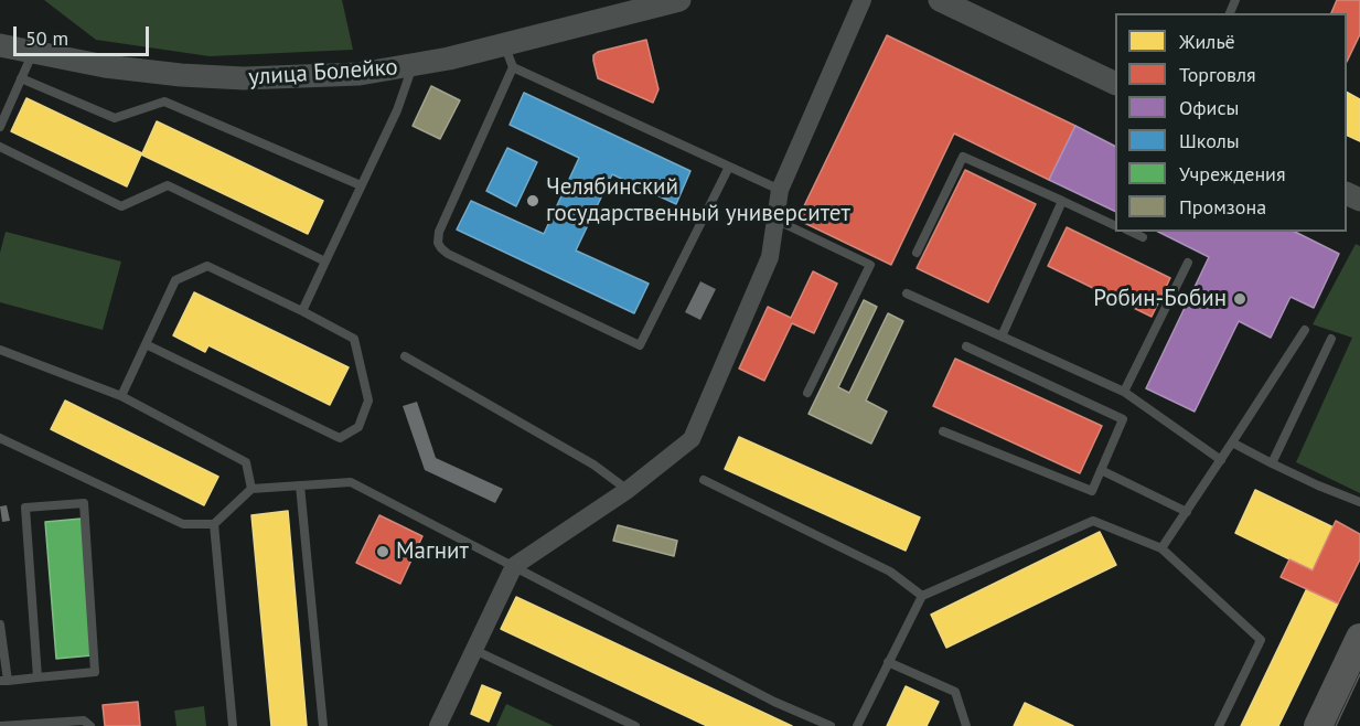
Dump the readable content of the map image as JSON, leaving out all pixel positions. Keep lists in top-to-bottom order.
{
  "streets": {
    "street": ["улица Болейко"]
  },
  "places": ["Челябинский государственный университет", "Робин-Бобин", "Магнит"],
  "legend": [
    "Жильё",
    "Торговля",
    "Офисы",
    "Школы",
    "Учреждения",
    "Промзона"
  ],
  "scale_bar": "50 m"
}
